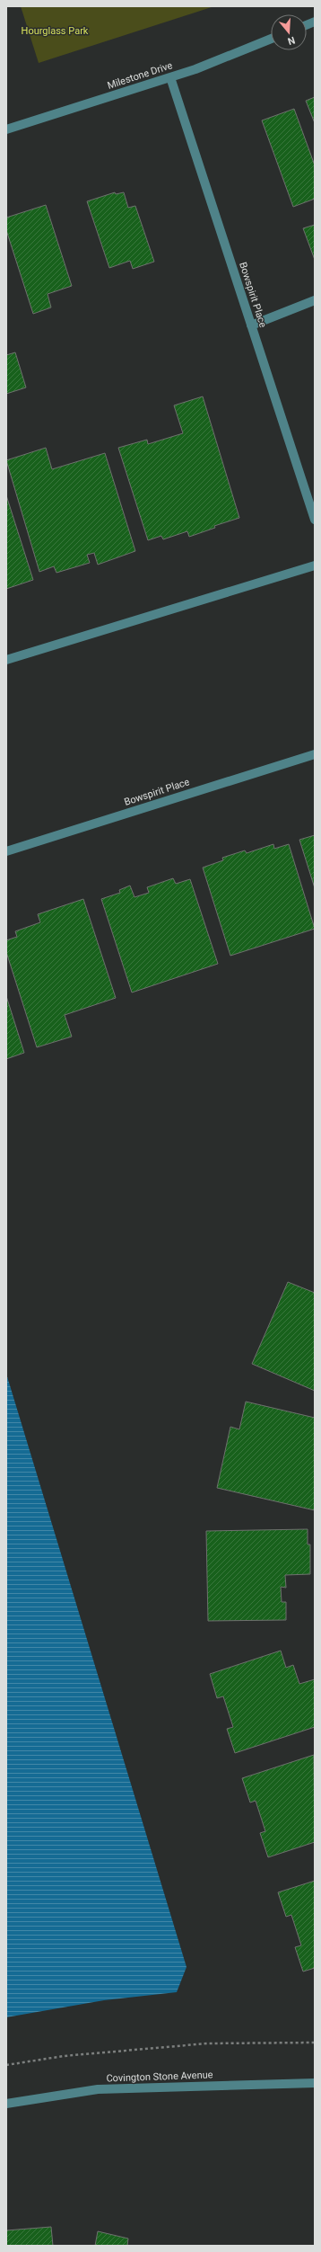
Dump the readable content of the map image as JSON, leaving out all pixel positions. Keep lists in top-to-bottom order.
{
  "streets": {
    "street": ["Milestone Drive", "Bowspirit Place", "Covington Stone Avenue"]
  },
  "crossings": [
    ["Milestone Drive", "Bowspirit Place"]
  ],
  "parks": ["Hourglass Park"],
  "north": "bottom"
}
